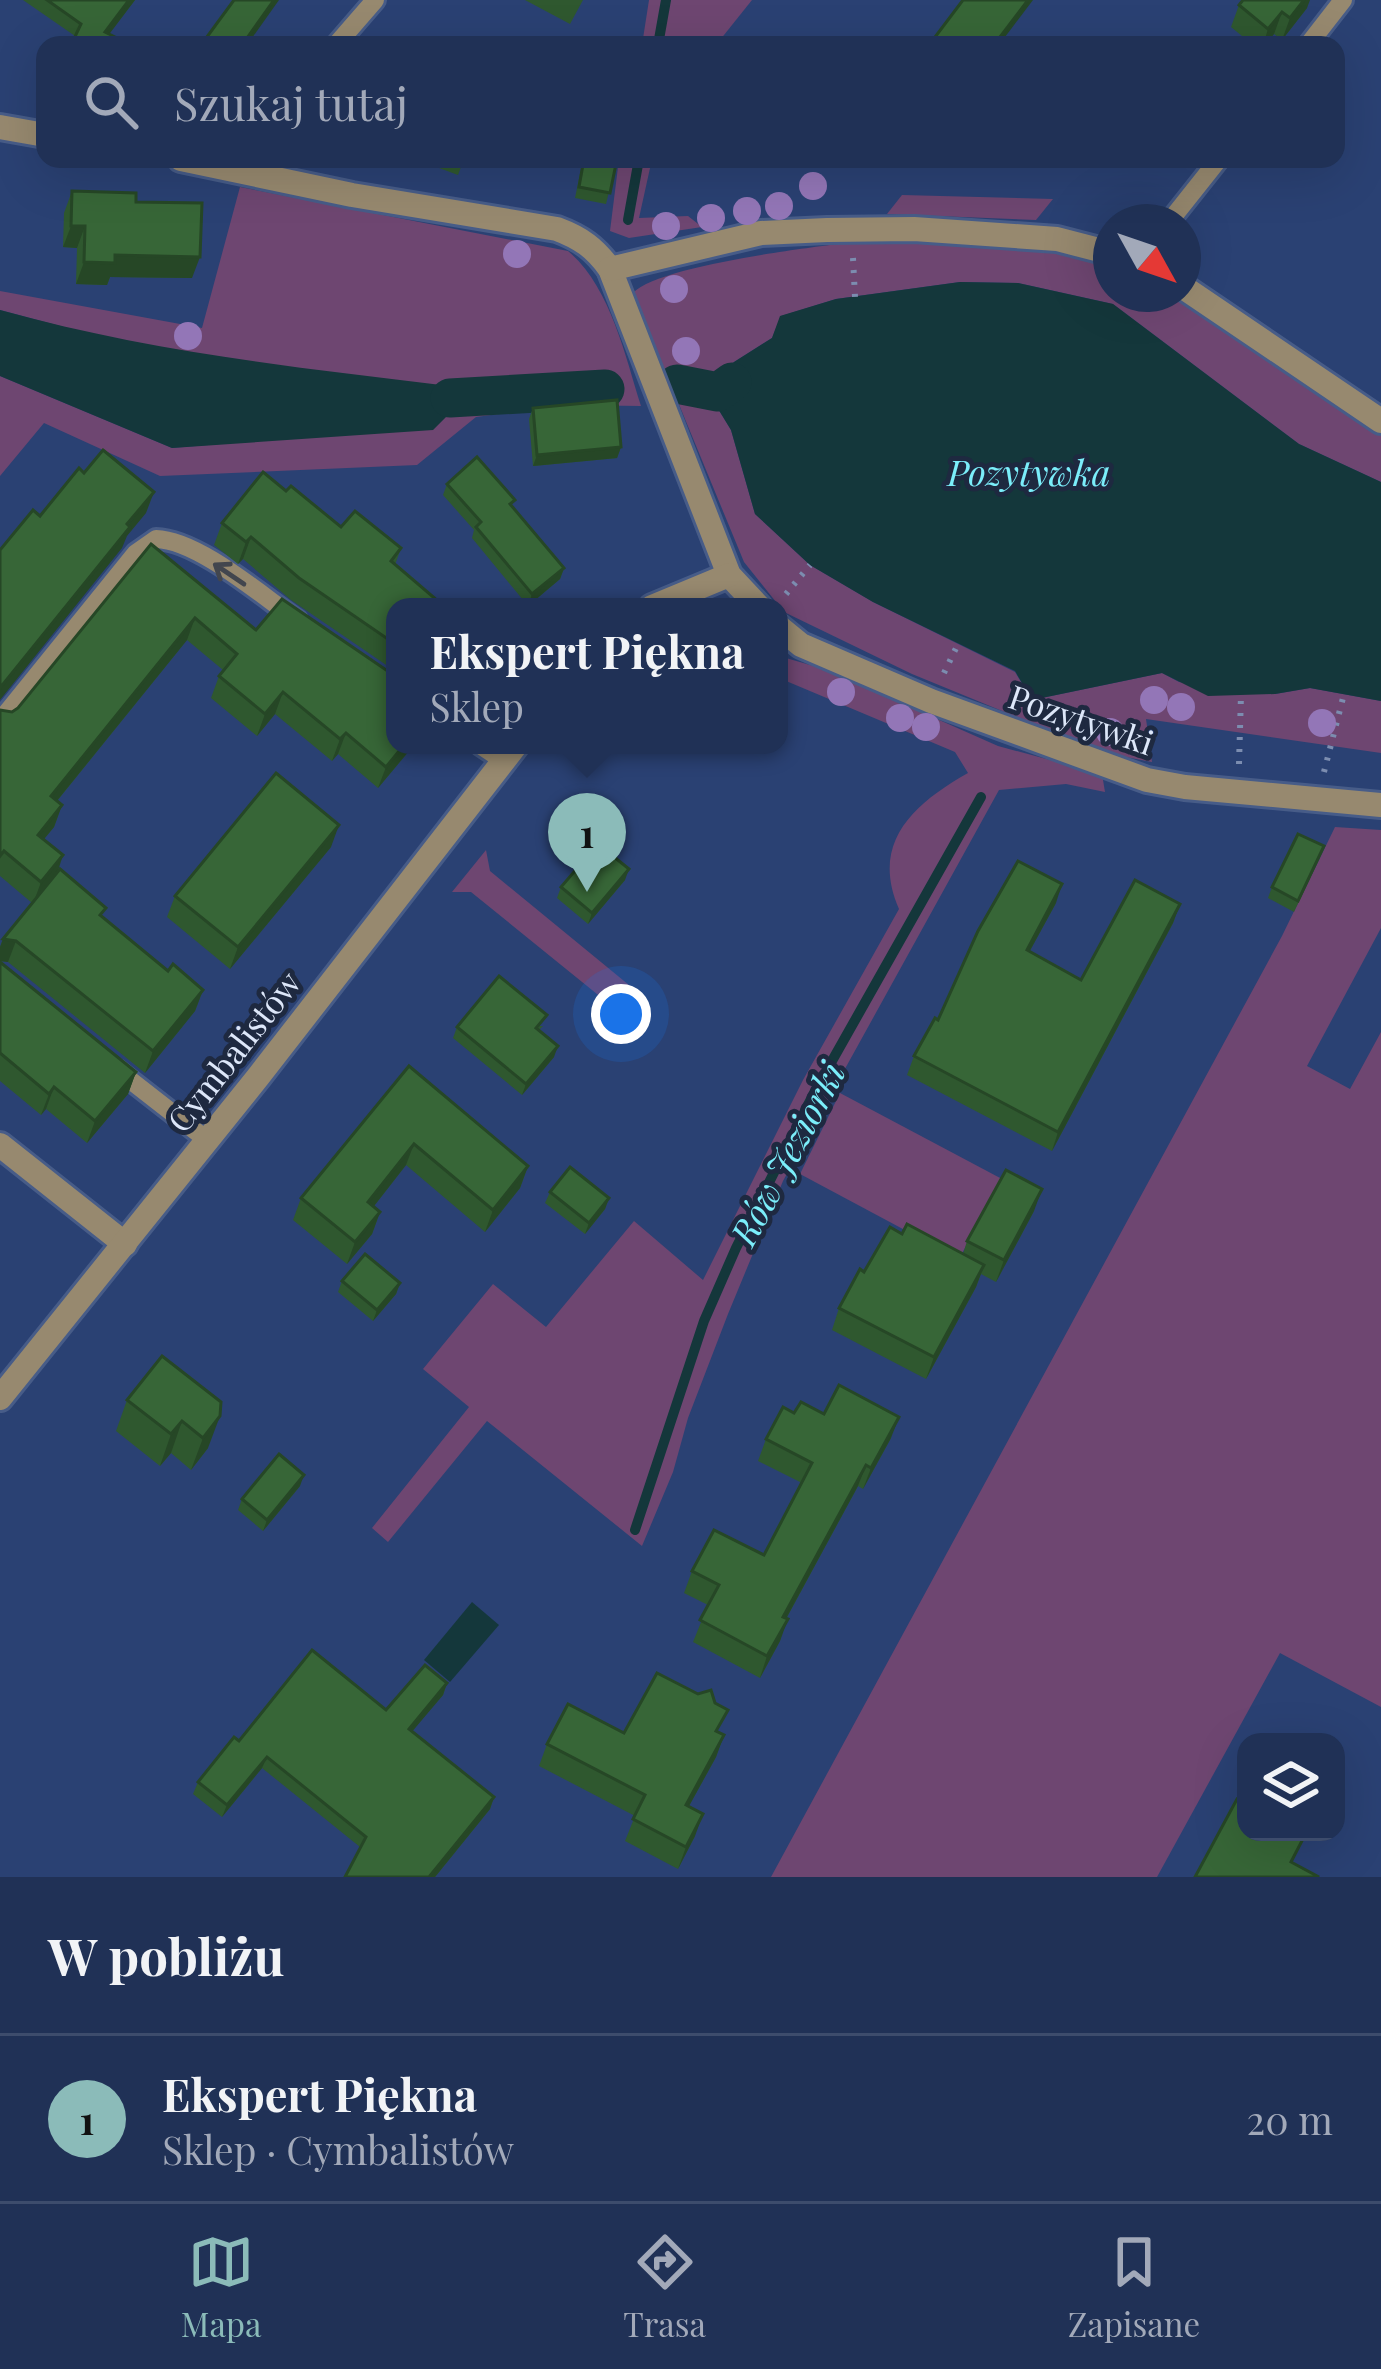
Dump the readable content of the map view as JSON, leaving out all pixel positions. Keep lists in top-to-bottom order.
{
  "streets": {
    "street": ["Pozytywki", "Cymbalistów"]
  },
  "water": ["Pozytywka", "Rów Jeziorki"],
  "north": "bottom right",
  "page": {
    "search": "Szukaj tutaj",
    "popup": ["Ekspert Piękna", "Sklep"],
    "pins": "1",
    "heading": "W pobliżu",
    "list": [
      {
        "mark": "1",
        "name": "Ekspert Piękna",
        "note": "Sklep · Cymbalistów",
        "value": "20 m"
      }
    ],
    "nav": ["Mapa", "Trasa", "Zapisane"]
  }
}
